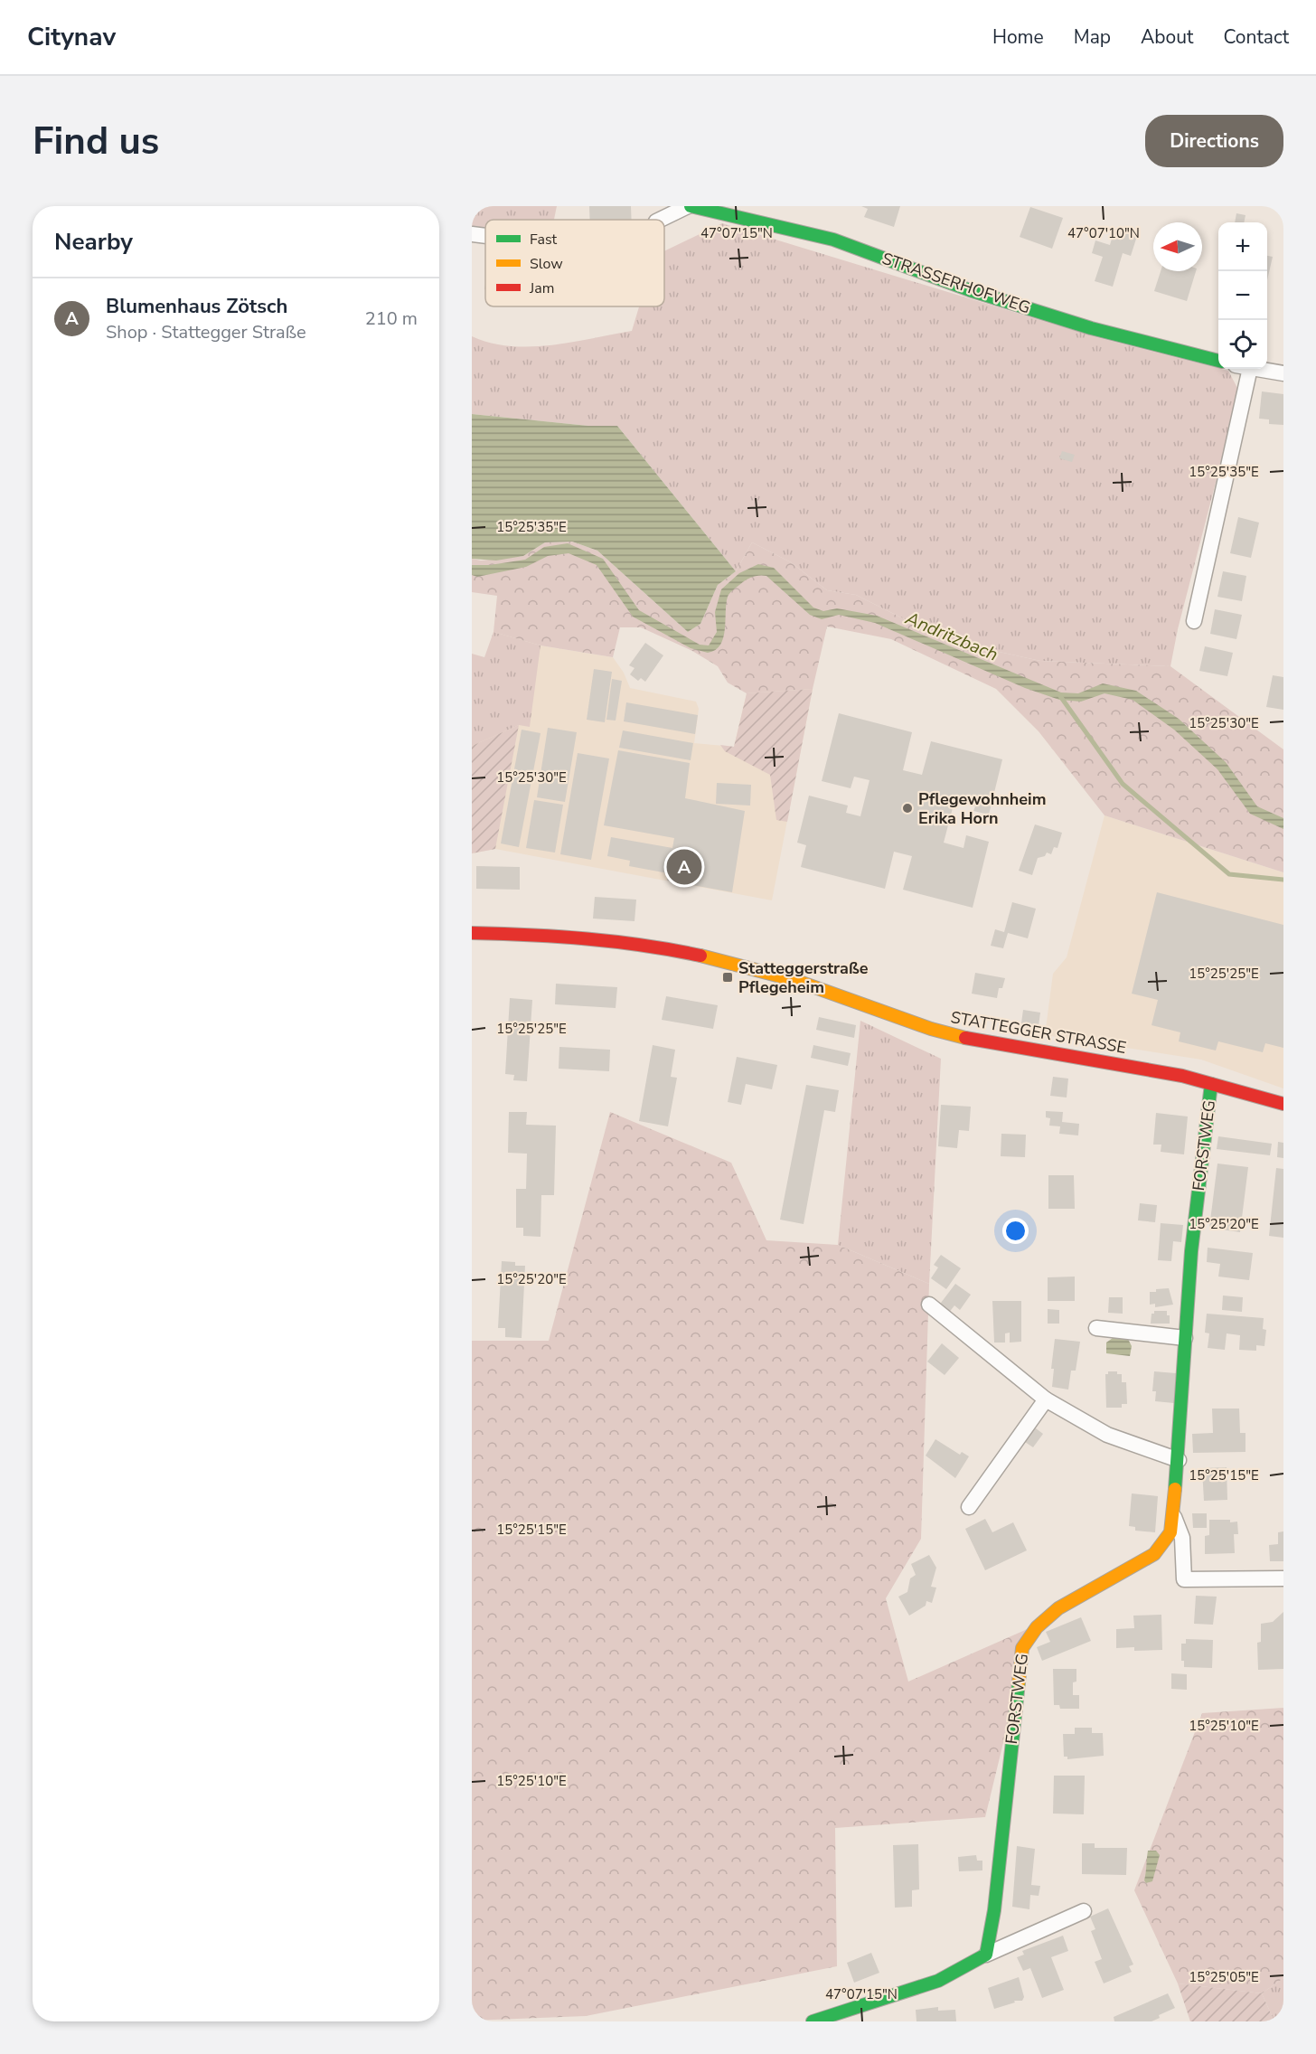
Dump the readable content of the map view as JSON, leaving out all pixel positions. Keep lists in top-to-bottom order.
{
  "streets": {
    "street": ["STRASSERHOFWEG", "STATTEGGER STRASSE", "FORSTWEG"]
  },
  "crossings": [
    ["STATTEGGER STRASSE", "FORSTWEG"]
  ],
  "water": ["Andritzbach"],
  "places": {
    "other": ["Pflegewohnheim Erika Horn"],
    "transit": ["Statteggerstraße Pflegeheim"]
  },
  "legend": ["Fast", "Slow", "Jam"],
  "north": "left",
  "page": {
    "header": "Citynav",
    "nav": [
      "Home",
      "Map",
      "About",
      "Contact"
    ],
    "buttons": "Directions",
    "title": "Find us",
    "heading": "Nearby",
    "map_buttons": ["+", "−"],
    "list": [
      {
        "mark": "A",
        "name": "Blumenhaus Zötsch",
        "note": "Shop · Stattegger Straße",
        "value": "210 m"
      }
    ],
    "pins": "A"
  },
  "coordinates": [
    "47°07'15\"N",
    "47°07'10\"N",
    "15°25'35\"E",
    "15°25'30\"E",
    "15°25'25\"E",
    "15°25'20\"E",
    "15°25'15\"E",
    "15°25'10\"E",
    "15°25'05\"E"
  ]
}
